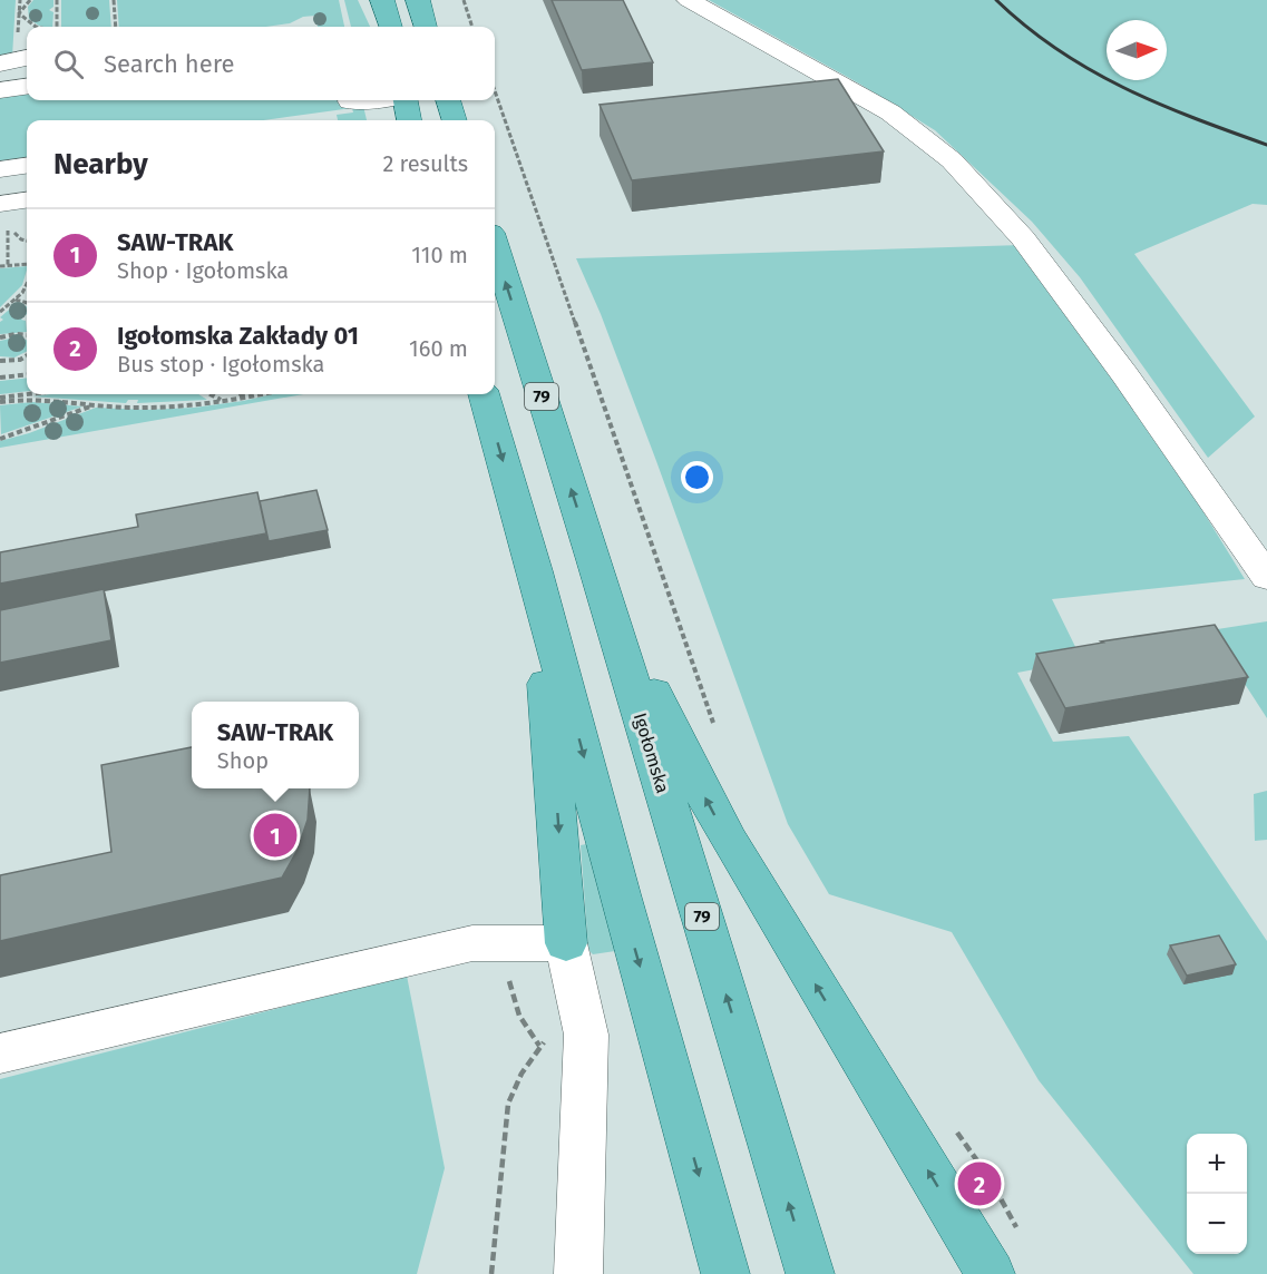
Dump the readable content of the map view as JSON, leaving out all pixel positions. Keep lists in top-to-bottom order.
{
  "streets": {
    "main road": ["79", "Igołomska"]
  },
  "north": "right",
  "page": {
    "search": "Search here",
    "heading": ["Nearby", "2 results"],
    "list": [
      {
        "mark": "1",
        "name": "SAW-TRAK",
        "note": "Shop · Igołomska",
        "value": "110 m"
      },
      {
        "mark": "2",
        "name": "Igołomska Zakłady 01",
        "note": "Bus stop · Igołomska",
        "value": "160 m"
      }
    ],
    "popup": ["SAW-TRAK", "Shop"],
    "pins": ["1", "2"],
    "map_buttons": ["+", "−"]
  }
}
